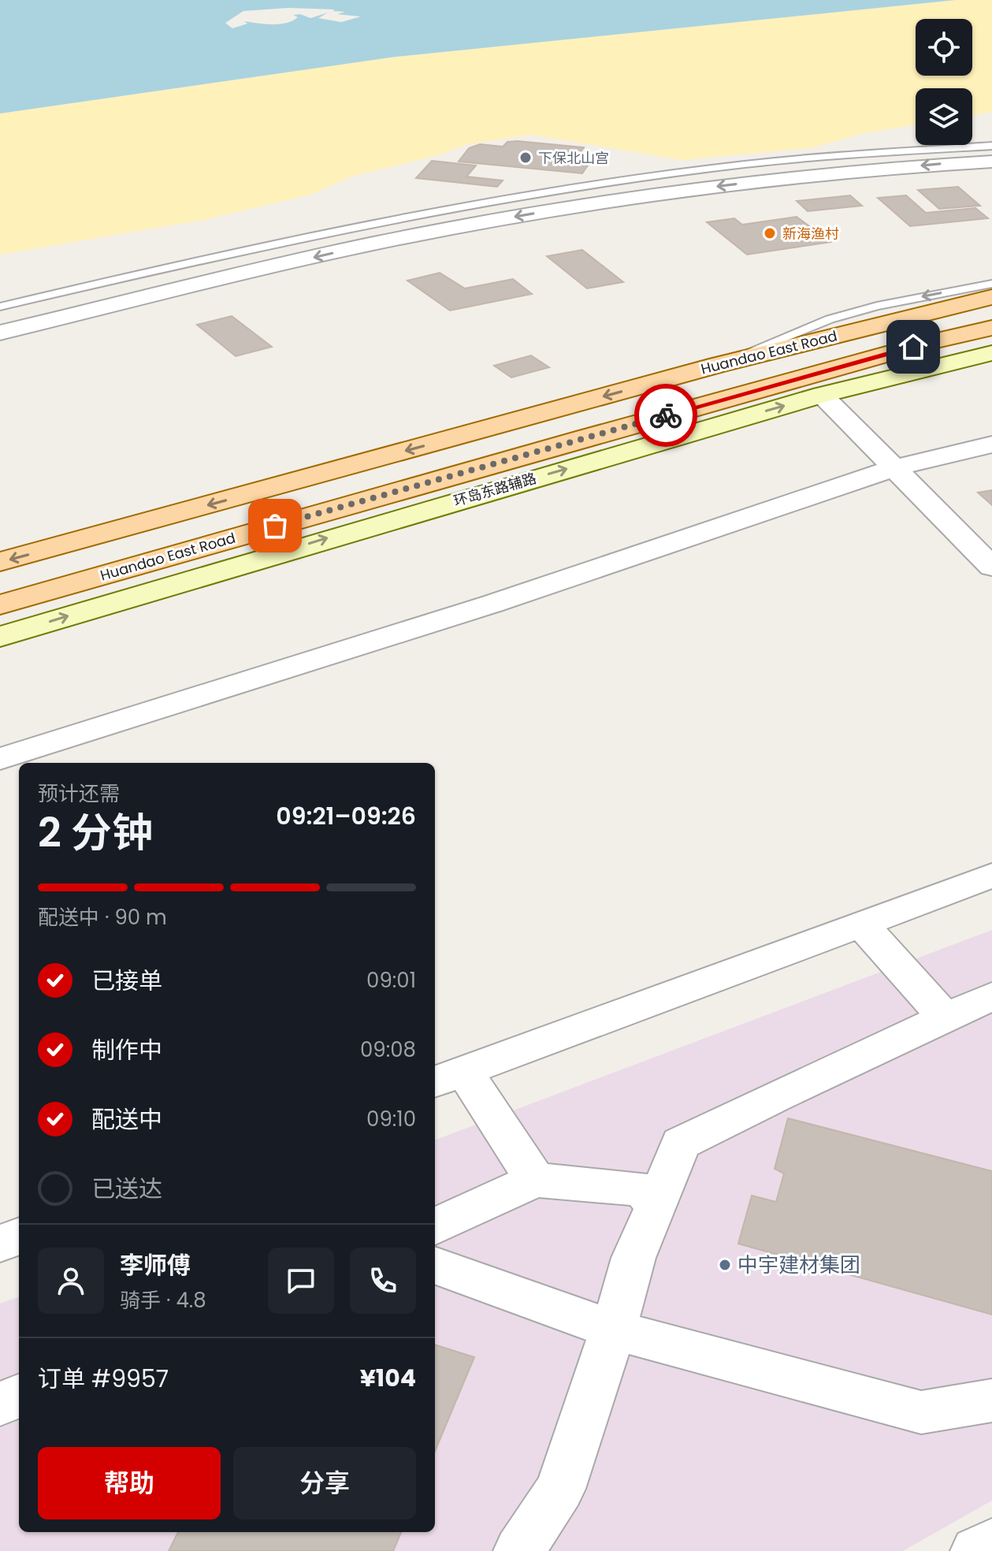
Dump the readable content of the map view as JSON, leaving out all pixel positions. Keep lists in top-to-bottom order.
{
  "streets": {
    "main road": ["Huandao East Road"],
    "street": ["环岛东路辅路"]
  },
  "places": ["下保北山宫", "新海渔村", "中宇建材集团"],
  "page": {
    "heading": ["2 分钟", "预计还需", "09:21–09:26"],
    "panel": [
      "李师傅",
      "骑手 · 4.8",
      "订单 #9957",
      "¥104"
    ],
    "bar": "配送中 · 90 m",
    "list": [
      ["已接单", "09:01"],
      ["制作中", "09:08"],
      ["配送中", "09:10"],
      "已送达"
    ],
    "buttons": ["帮助", "分享"]
  }
}
